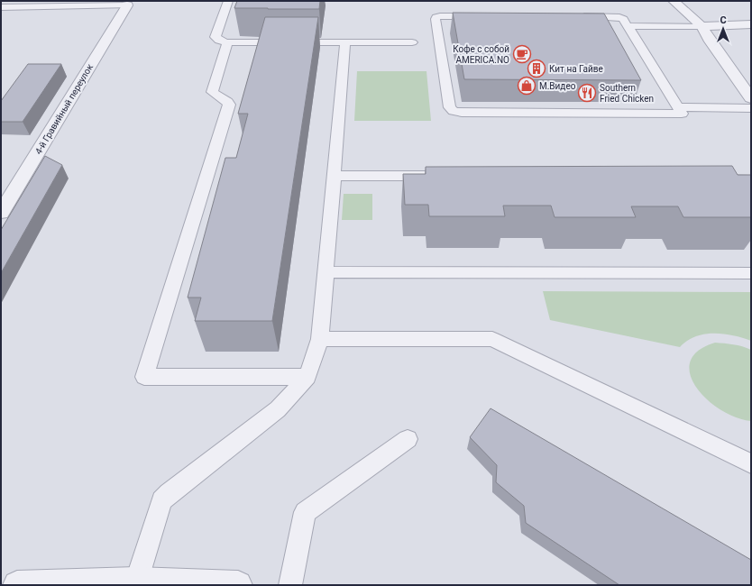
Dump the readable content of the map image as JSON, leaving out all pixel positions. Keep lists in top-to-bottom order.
{
  "streets": {
    "street": ["4-й Гравийный переулок"]
  },
  "places": {
    "cafe": ["Кофе с собой AMERICA.NO"],
    "building": ["Кит на Гайве"],
    "shop": ["М.Видео"],
    "restaurant": ["Southern Fried Chicken"]
  },
  "north": "top"
}
